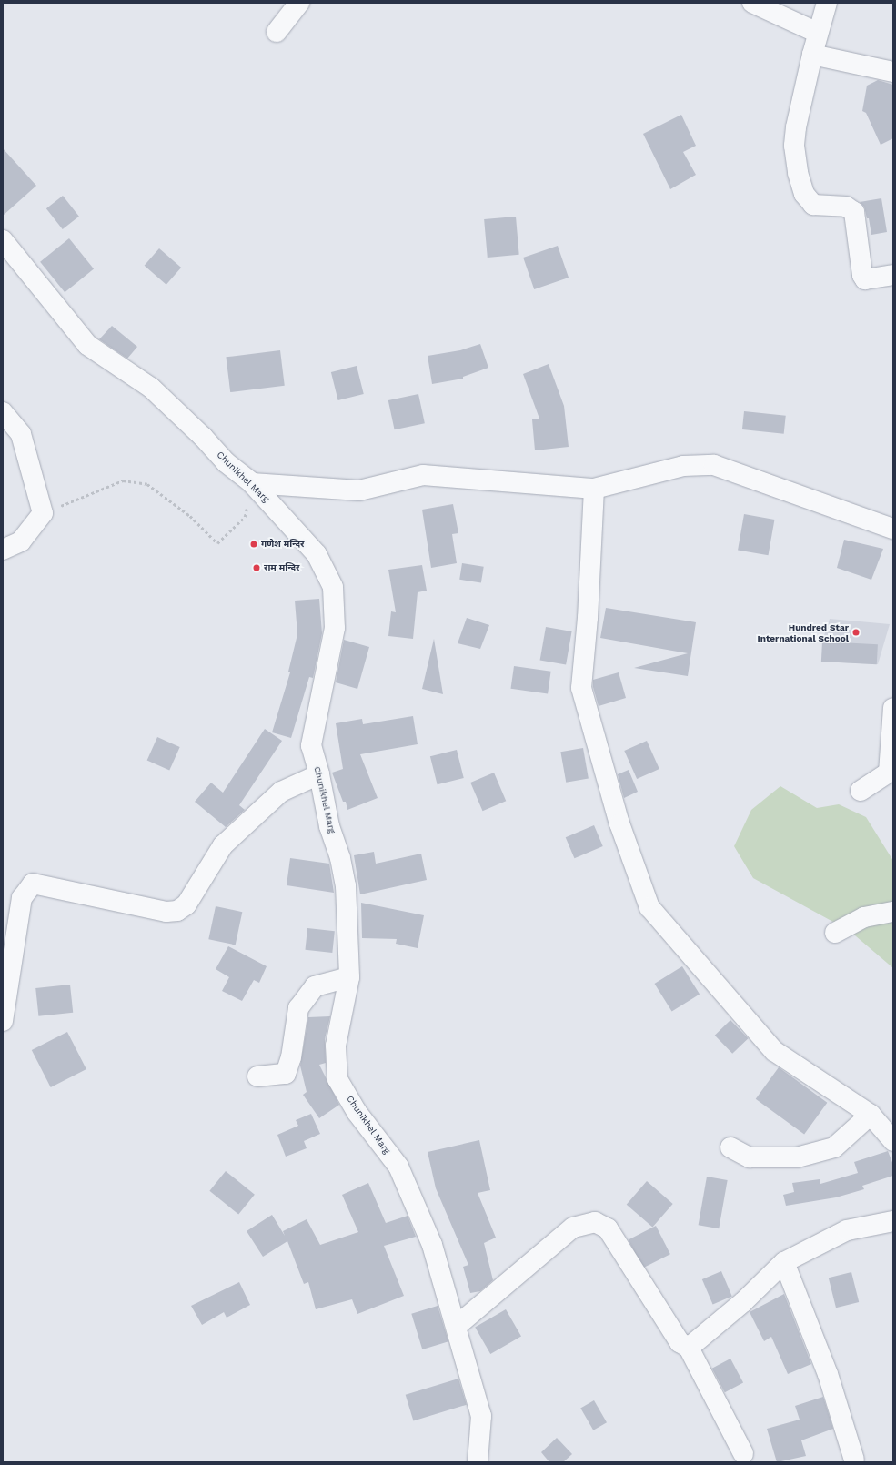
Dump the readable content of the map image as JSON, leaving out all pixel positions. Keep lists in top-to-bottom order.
{
  "streets": {
    "street": ["Chunikhel Marg"]
  },
  "places": ["गणेश मन्दिर", "राम मन्दिर", "Hundred Star International School"]
}
